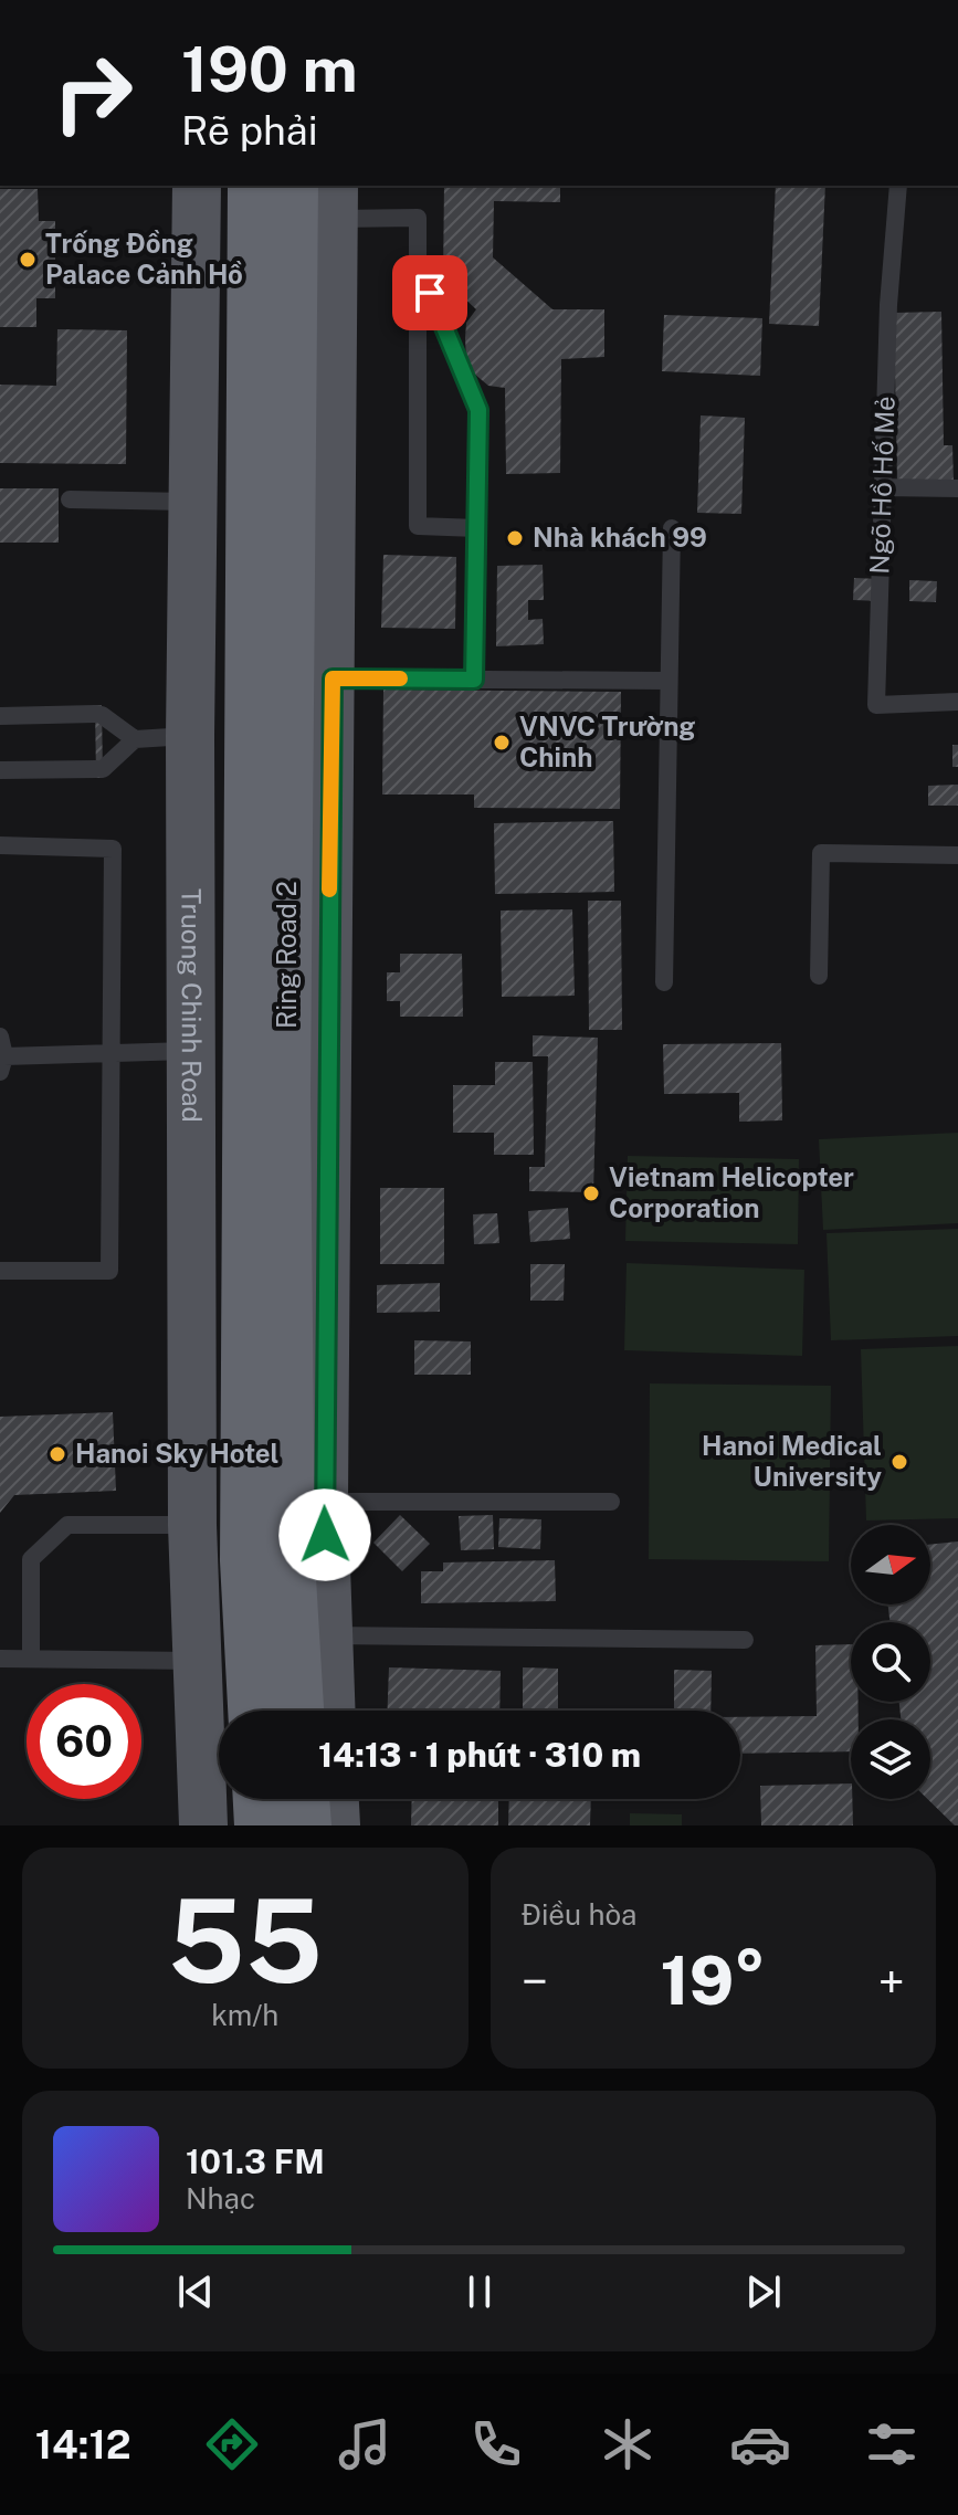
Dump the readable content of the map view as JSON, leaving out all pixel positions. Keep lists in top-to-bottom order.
{
  "streets": {
    "highway": ["Ring Road 2"],
    "main road": ["Truong Chinh Road"],
    "lane": ["Ngõ Hồ Hố Mẻ"]
  },
  "places": [
    "Trống Đồng Palace Cảnh Hồ",
    "Nhà khách 99",
    "VNVC Trường Chinh",
    "Vietnam Helicopter Corporation",
    "Hanoi Sky Hotel",
    "Hanoi Medical University"
  ],
  "north": "right",
  "page": {
    "turn": ["190 m", "Rẽ phải"],
    "limit": "60",
    "trip": "14:13 · 1 phút · 310 m",
    "tile": [
      ["55", "km/h"],
      "Điều hòa"
    ],
    "heat": ["−", "19°", "+"],
    "song": ["101.3 FM", "Nhạc"],
    "tabs": "14:12"
  }
}
